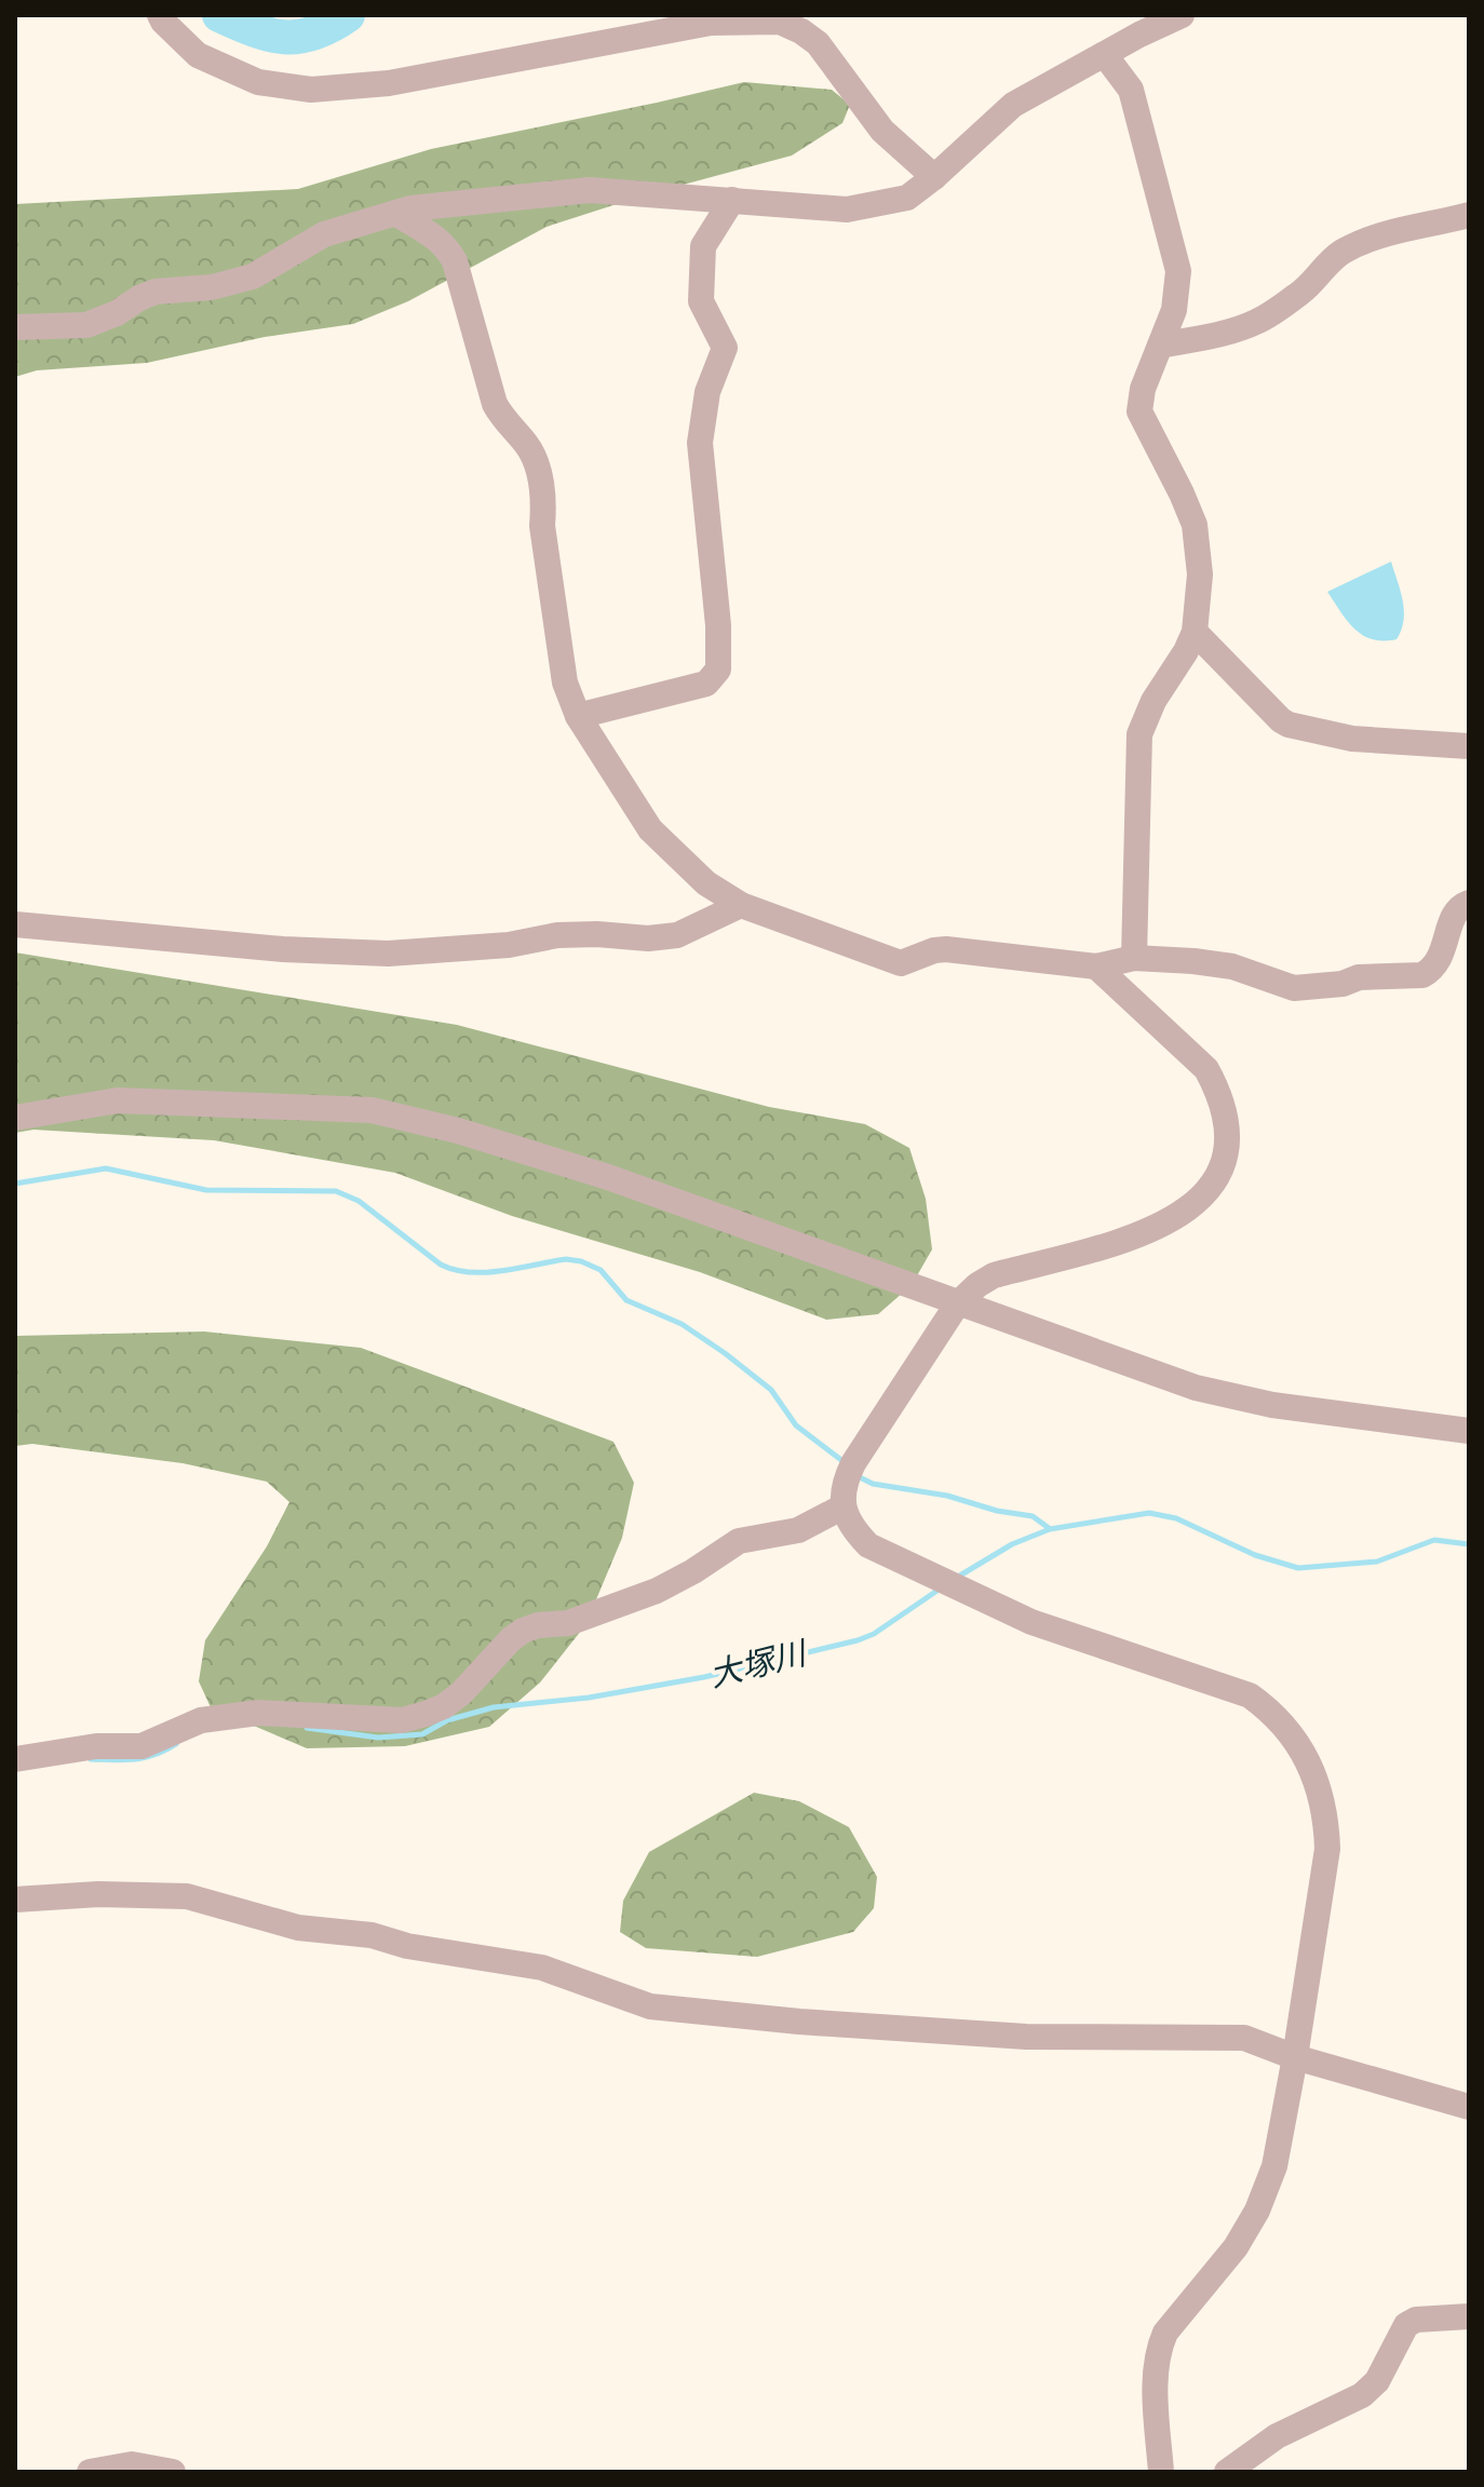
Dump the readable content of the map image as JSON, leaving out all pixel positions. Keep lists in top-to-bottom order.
{
  "water": ["大塚川"]
}
